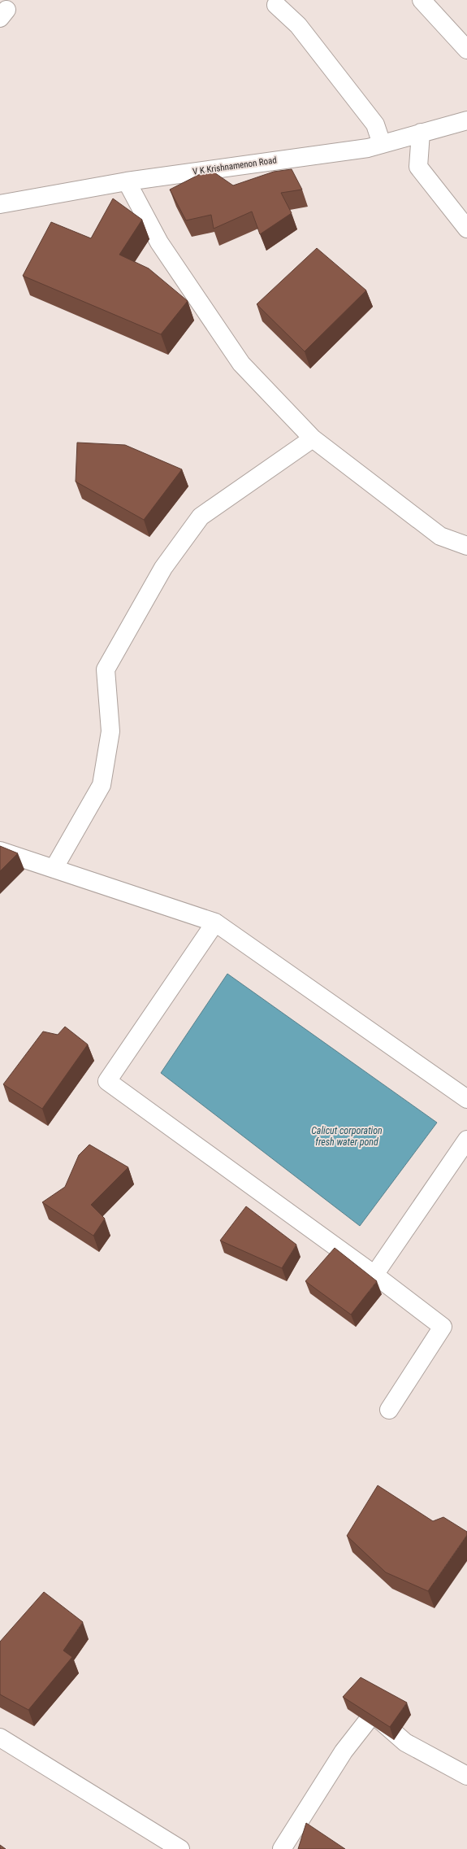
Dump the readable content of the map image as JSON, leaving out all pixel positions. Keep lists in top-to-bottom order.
{
  "streets": {
    "street": ["V K Krishnamenon Road"]
  },
  "water": ["Calicut corporation fresh water pond"]
}
